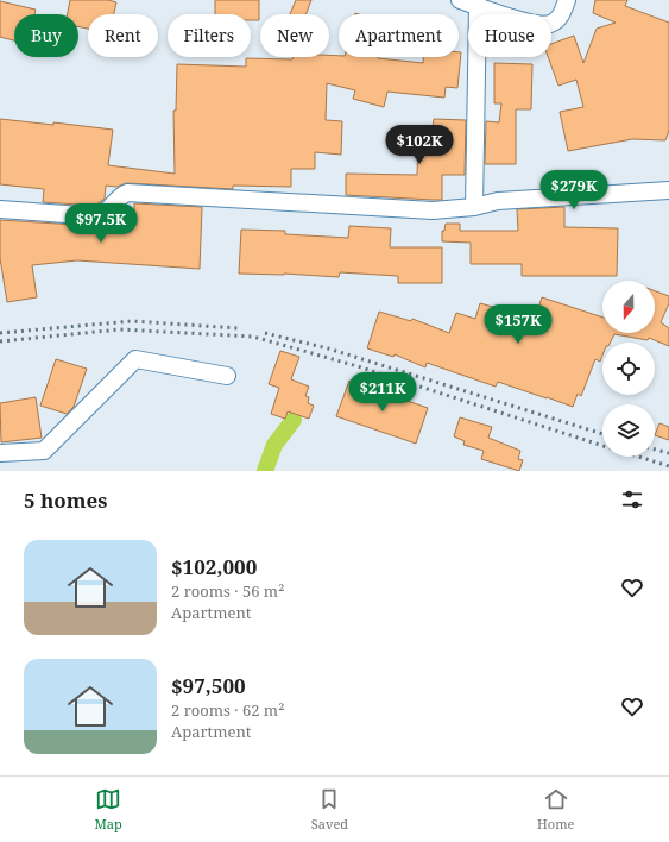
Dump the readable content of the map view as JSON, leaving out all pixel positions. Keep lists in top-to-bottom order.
{
  "north": "bottom",
  "page": {
    "chip": [
      "Buy",
      "Rent",
      "Filters",
      "New",
      "Apartment",
      "House"
    ],
    "price": [
      "$102K",
      "$279K",
      "$97.5K",
      "$157K",
      "$211K"
    ],
    "heading": "5 homes",
    "list": [
      {
        "name": "$102,000",
        "note": "2 rooms · 56 m² · Apartment"
      },
      {
        "name": "$97,500",
        "note": "2 rooms · 62 m² · Apartment"
      }
    ],
    "tabs": ["Map", "Saved", "Home"]
  }
}
